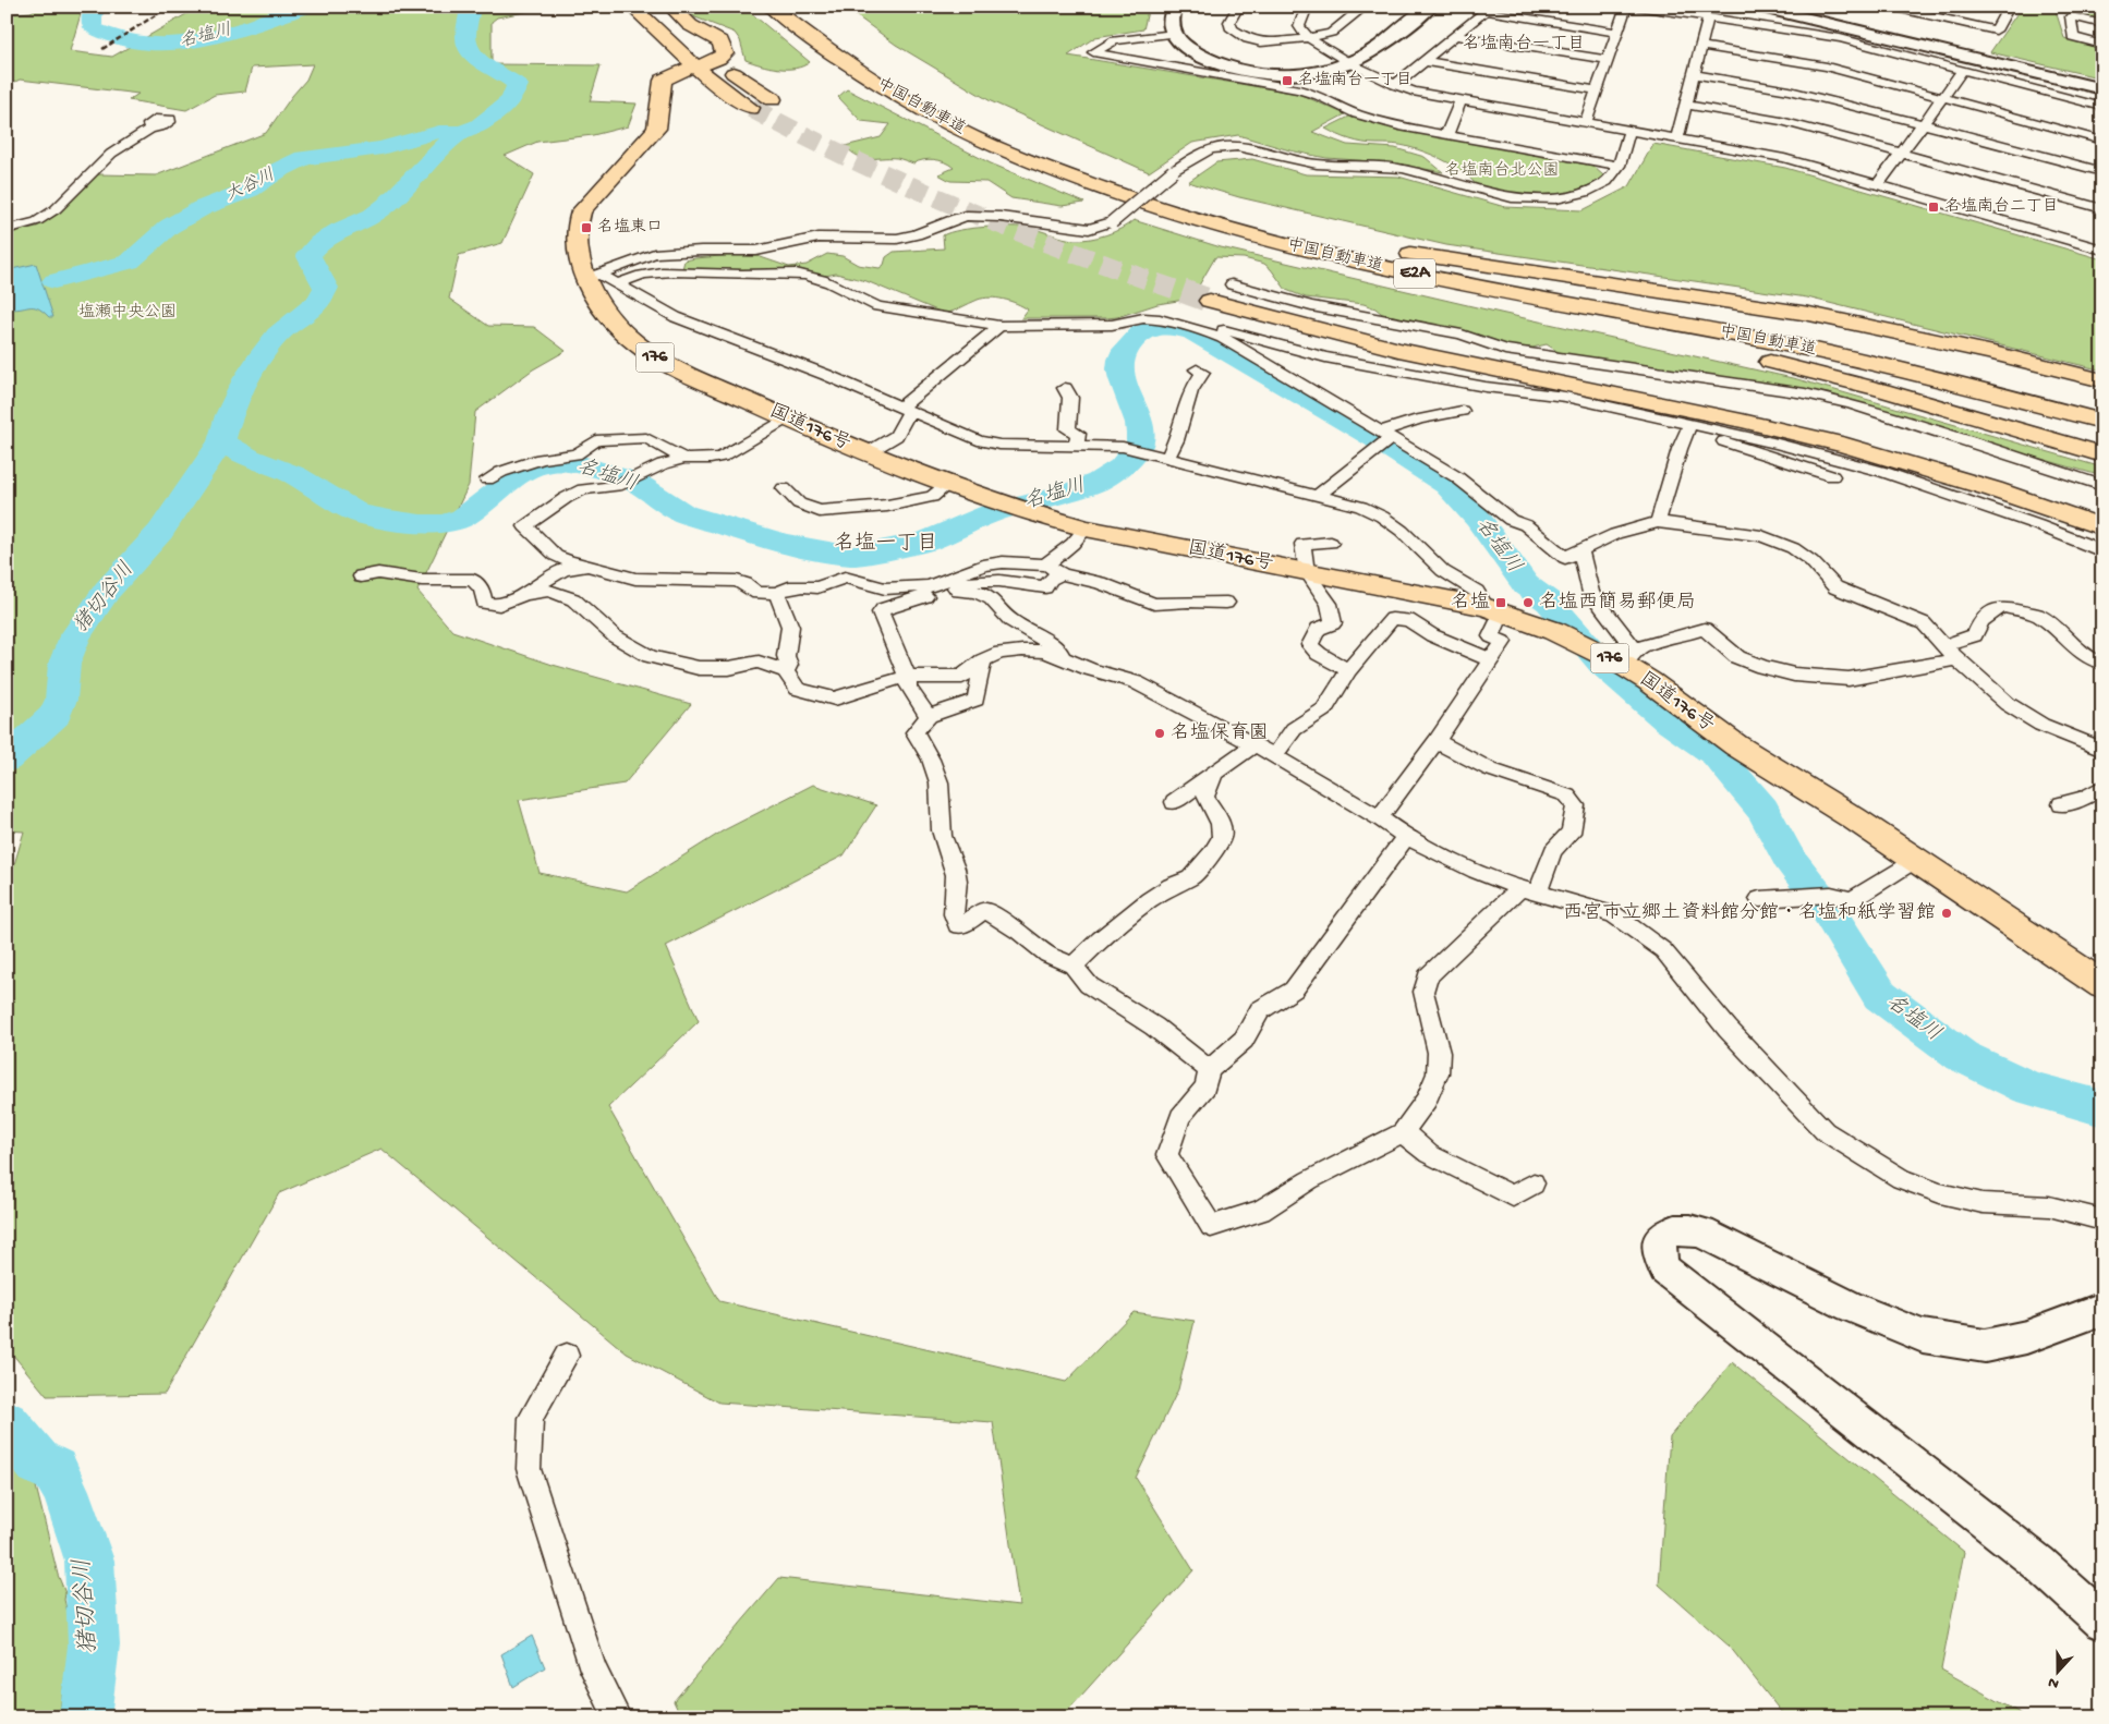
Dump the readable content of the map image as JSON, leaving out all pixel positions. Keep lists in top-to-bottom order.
{
  "streets": {
    "highway": [
      "中国自動車道",
      "E2A",
      "176",
      "国道176号"
    ]
  },
  "districts": ["名塩南台一丁目", "名塩一丁目"],
  "water": ["名塩川", "大谷川", "猪切谷川"],
  "parks": ["名塩南台北公園", "塩瀬中央公園"],
  "places": {
    "transit": [
      "名塩南台一丁目",
      "名塩南台二丁目",
      "名塩東口",
      "名塩"
    ],
    "other": ["名塩西簡易郵便局", "名塩保育園", "西宮市立郷土資料館分館・名塩和紙学習館"]
  },
  "north": "bottom"
}
